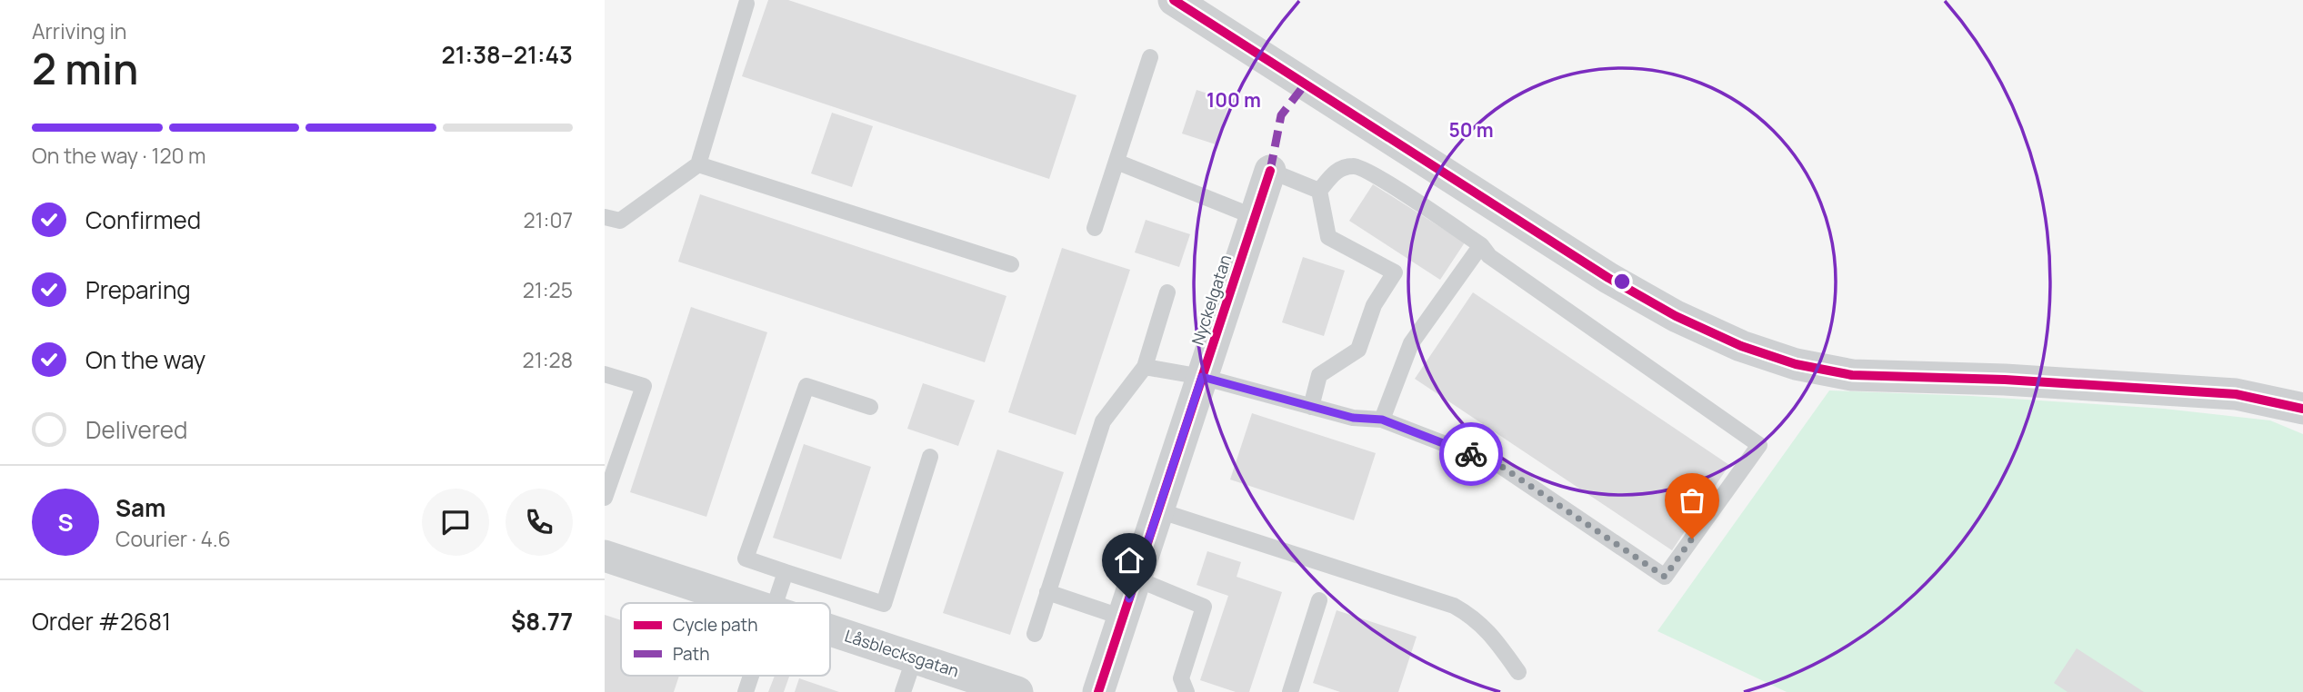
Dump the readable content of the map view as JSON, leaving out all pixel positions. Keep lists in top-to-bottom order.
{
  "streets": {
    "street": ["Nyckelgatan", "Låsblecksgatan"]
  },
  "legend": ["Cycle path", "Path"],
  "page": {
    "heading": ["2 min", "Arriving in", "21:38–21:43"],
    "panel": [
      "Sam",
      "Courier · 4.6",
      "Order #2681",
      "$8.77"
    ],
    "bar": "On the way · 120 m",
    "list": [
      ["Confirmed", "21:07"],
      ["Preparing", "21:25"],
      ["On the way", "21:28"],
      "Delivered"
    ],
    "round": "S"
  },
  "rings": ["100 m", "50 m"]
}
